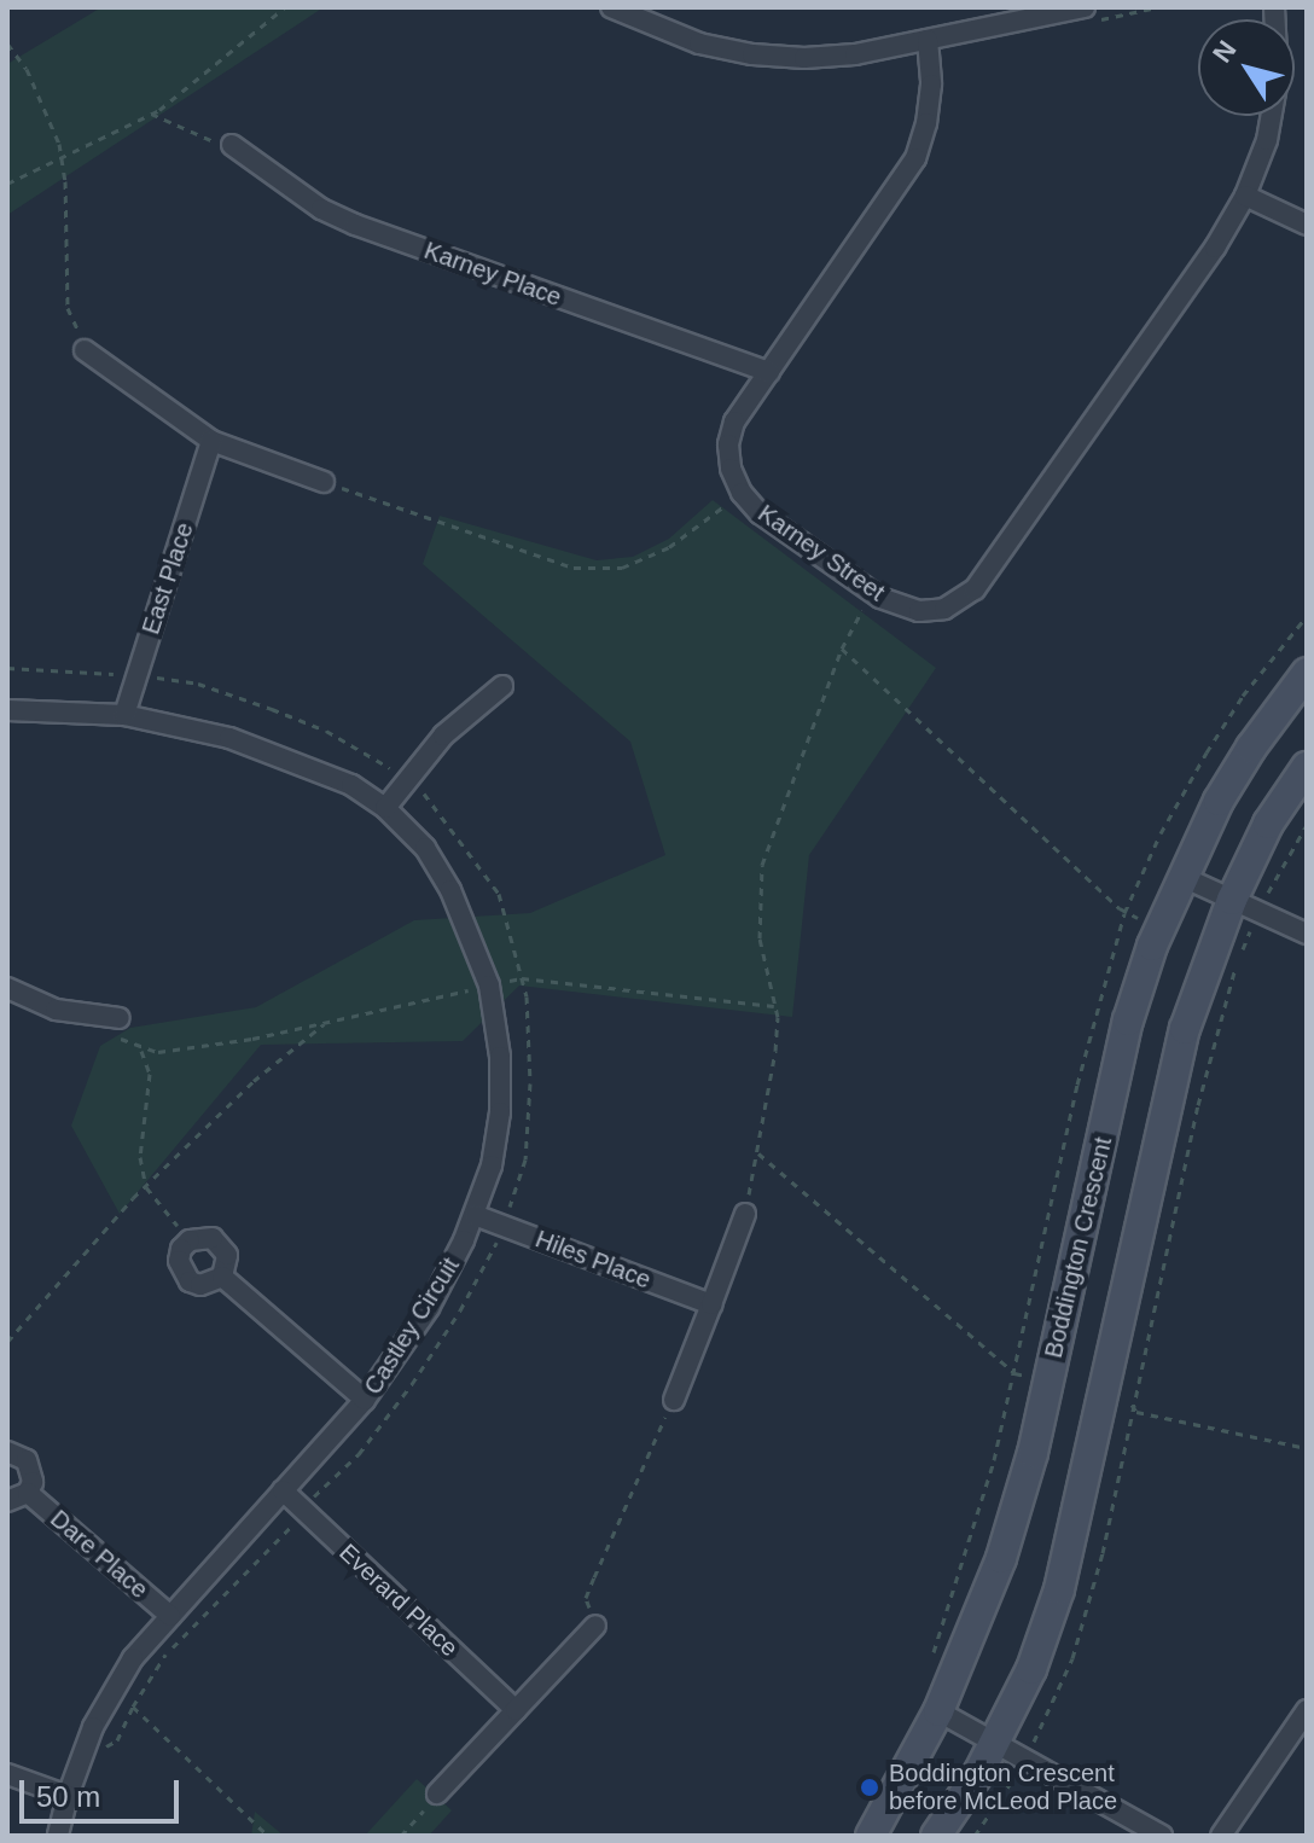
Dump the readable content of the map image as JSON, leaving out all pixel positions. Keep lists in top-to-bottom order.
{
  "streets": {
    "street": [
      "Karney Place",
      "Karney Street",
      "East Place",
      "Boddington Crescent",
      "Hiles Place",
      "Castley Circuit",
      "Dare Place",
      "Everard Place"
    ]
  },
  "crossings": [
    ["Karney Place", "Karney Street"],
    ["East Place", "Castley Circuit"],
    ["Hiles Place", "Castley Circuit"],
    ["Castley Circuit", "Dare Place"],
    ["Castley Circuit", "Everard Place"]
  ],
  "places": ["Boddington Crescent before McLeod Place"],
  "scale_bar": "50 m",
  "north": "top left"
}
